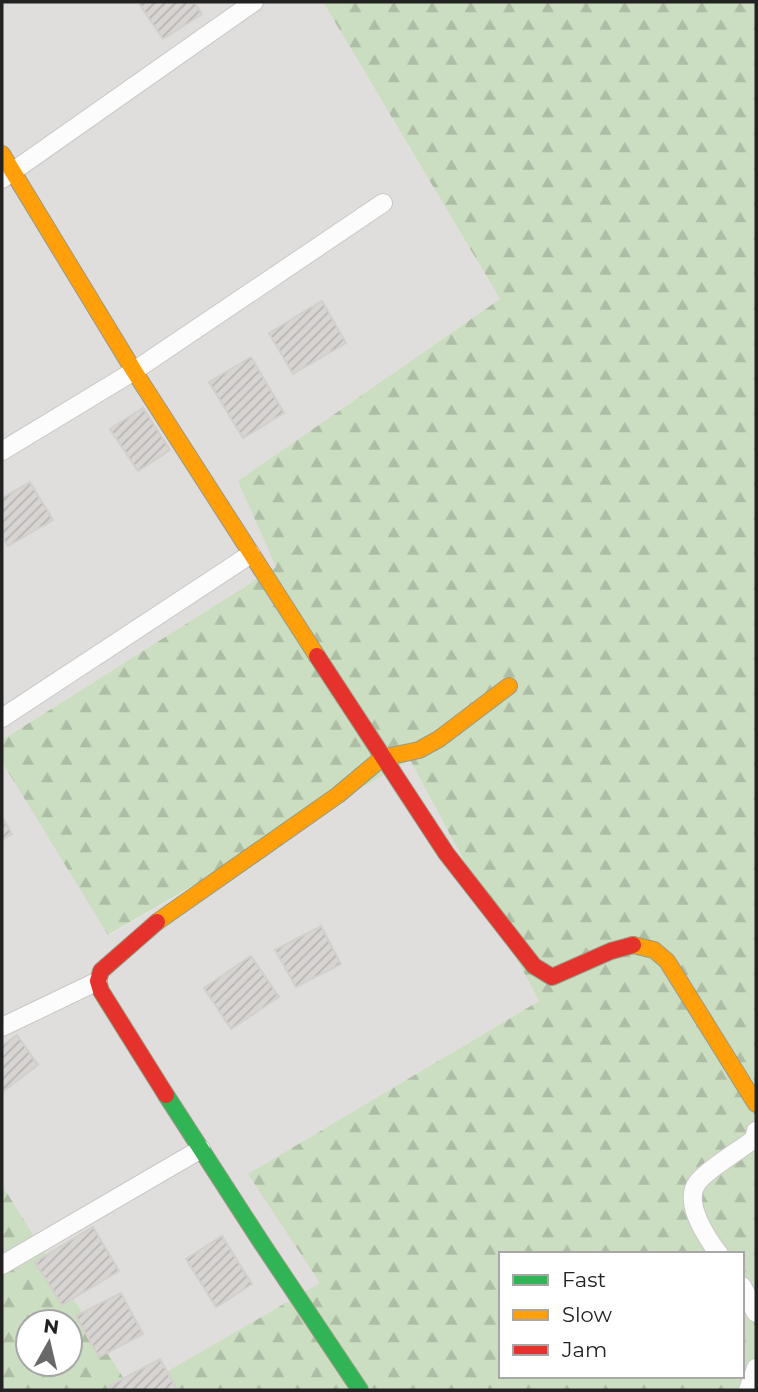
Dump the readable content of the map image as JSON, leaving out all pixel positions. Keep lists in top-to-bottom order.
{
  "legend": ["Fast", "Slow", "Jam"],
  "north": "top"
}
